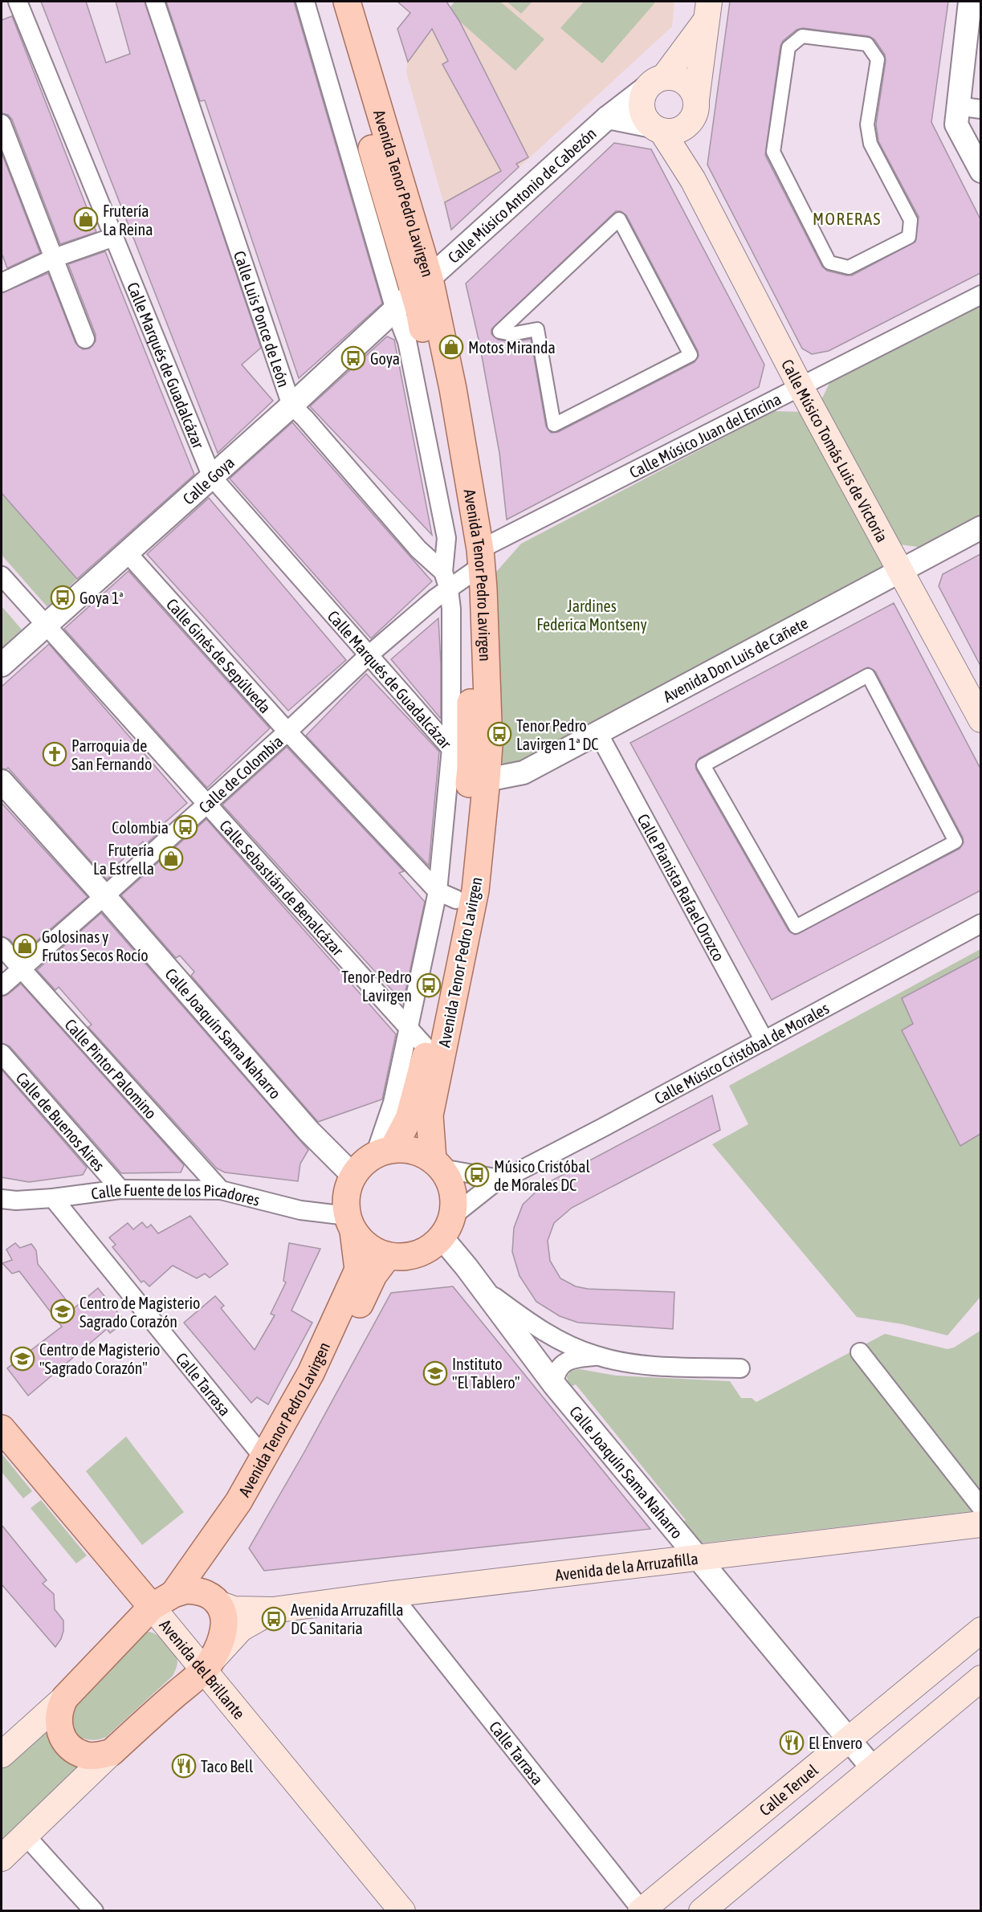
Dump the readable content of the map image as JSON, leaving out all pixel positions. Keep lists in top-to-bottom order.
{
  "streets": {
    "main road": [
      "Avenida Tenor Pedro Lavirgen",
      "Calle Músico Tomás Luis de Victoria",
      "Avenida de la Arruzafilla",
      "Avenida del Brillante",
      "Calle Teruel"
    ],
    "street": [
      "Calle Músico Antonio de Cabezón",
      "Calle Luis Ponce de León",
      "Calle Marqués de Guadalcázar",
      "Calle Músico Juan del Encina",
      "Calle Goya",
      "Calle Ginés de Sepúlveda",
      "Avenida Don Luis de Cañete",
      "Calle de Colombia",
      "Calle Sebastián de Benalcázar",
      "Calle Pianista Rafael Orozco",
      "Calle Joaquín Sama Naharro",
      "Calle Músico Cristóbal de Morales",
      "Calle Pintor Palomino",
      "Calle de Buenos Aires",
      "Calle Fuente de los Picadores",
      "Calle Tarrasa"
    ]
  },
  "crossings": [
    ["Avenida Tenor Pedro Lavirgen", "Calle Músico Antonio de Cabezón"],
    ["Avenida Tenor Pedro Lavirgen", "Calle Luis Ponce de León"],
    ["Avenida Tenor Pedro Lavirgen", "Calle Marqués de Guadalcázar"],
    ["Avenida Tenor Pedro Lavirgen", "Calle Músico Juan del Encina"],
    ["Avenida Tenor Pedro Lavirgen", "Calle Goya"],
    ["Avenida Tenor Pedro Lavirgen", "Calle Ginés de Sepúlveda"],
    ["Avenida Tenor Pedro Lavirgen", "Avenida Don Luis de Cañete"],
    ["Avenida Tenor Pedro Lavirgen", "Calle de Colombia"],
    ["Avenida Tenor Pedro Lavirgen", "Calle Sebastián de Benalcázar"],
    ["Avenida Tenor Pedro Lavirgen", "Calle Joaquín Sama Naharro"],
    ["Avenida Tenor Pedro Lavirgen", "Calle Músico Cristóbal de Morales"],
    ["Avenida Tenor Pedro Lavirgen", "Calle Fuente de los Picadores"],
    ["Avenida Tenor Pedro Lavirgen", "Calle Tarrasa"],
    ["Avenida Tenor Pedro Lavirgen", "Avenida de la Arruzafilla"],
    ["Avenida Tenor Pedro Lavirgen", "Avenida del Brillante"],
    ["Calle Músico Antonio de Cabezón", "Calle Músico Tomás Luis de Victoria"],
    ["Calle Músico Antonio de Cabezón", "Calle Goya"],
    ["Calle Luis Ponce de León", "Calle Músico Juan del Encina"],
    ["Calle Luis Ponce de León", "Calle Goya"],
    ["Calle Luis Ponce de León", "Calle de Colombia"],
    ["Calle Marqués de Guadalcázar", "Calle Goya"],
    ["Calle Marqués de Guadalcázar", "Avenida Don Luis de Cañete"],
    ["Calle Marqués de Guadalcázar", "Calle de Colombia"],
    ["Calle Músico Juan del Encina", "Calle Músico Tomás Luis de Victoria"],
    ["Calle Músico Juan del Encina", "Calle de Colombia"],
    ["Calle Músico Tomás Luis de Victoria", "Avenida Don Luis de Cañete"],
    ["Calle Goya", "Calle Ginés de Sepúlveda"],
    ["Calle Goya", "Calle Sebastián de Benalcázar"],
    ["Calle Ginés de Sepúlveda", "Calle de Colombia"],
    ["Avenida Don Luis de Cañete", "Calle Pianista Rafael Orozco"],
    ["Calle de Colombia", "Calle Sebastián de Benalcázar"],
    ["Calle de Colombia", "Calle Joaquín Sama Naharro"],
    ["Calle de Colombia", "Calle Pintor Palomino"],
    ["Calle Pianista Rafael Orozco", "Calle Músico Cristóbal de Morales"],
    ["Calle Joaquín Sama Naharro", "Calle Músico Cristóbal de Morales"],
    ["Calle Joaquín Sama Naharro", "Calle Fuente de los Picadores"],
    ["Calle Joaquín Sama Naharro", "Avenida de la Arruzafilla"],
    ["Calle Joaquín Sama Naharro", "Calle Teruel"],
    ["Calle Músico Cristóbal de Morales", "Calle Fuente de los Picadores"],
    ["Calle Pintor Palomino", "Calle Fuente de los Picadores"],
    ["Calle de Buenos Aires", "Calle Fuente de los Picadores"],
    ["Calle Fuente de los Picadores", "Calle Tarrasa"],
    ["Calle Tarrasa", "Avenida de la Arruzafilla"],
    ["Calle Tarrasa", "Calle Teruel"],
    ["Avenida de la Arruzafilla", "Avenida del Brillante"]
  ],
  "districts": ["MORERAS"],
  "parks": ["Jardines Federica Montseny"],
  "places": {
    "shop": [
      "Frutería La Reina",
      "Motos Miranda",
      "Frutería La Estrella",
      "Golosinas y Frutos Secos Rocío"
    ],
    "bus stop": [
      "Goya",
      "Goya 1ª",
      "Tenor Pedro Lavirgen 1ª DC",
      "Colombia",
      "Tenor Pedro Lavirgen",
      "Músico Cristóbal de Morales DC",
      "Avenida Arruzafilla DC Sanitaria"
    ],
    "church": ["Parroquia de San Fernando"],
    "school or university": ["Centro de Magisterio Sagrado Corazón", "Centro de Magisterio \"Sagrado Corazón\"", "Instituto \"El Tablero\""],
    "restaurant": ["El Envero", "Taco Bell"]
  }
}
